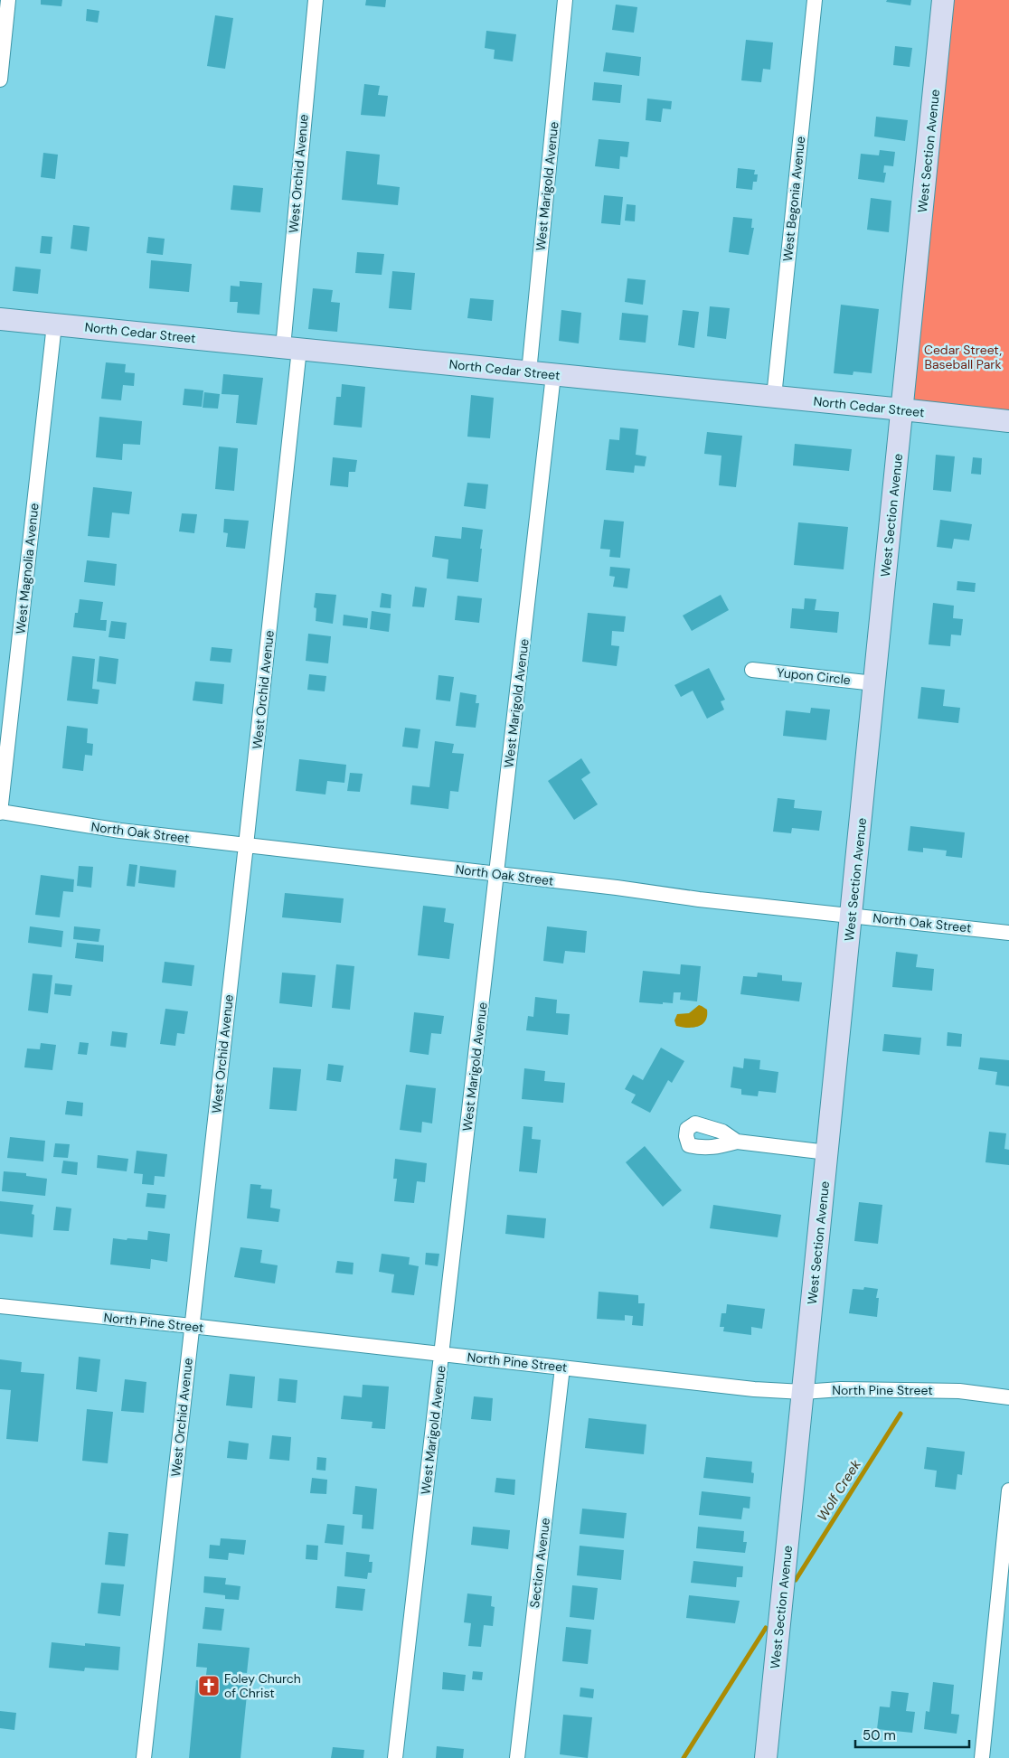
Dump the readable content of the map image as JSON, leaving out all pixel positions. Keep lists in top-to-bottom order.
{
  "streets": {
    "street": [
      "West Section Avenue",
      "West Orchid Avenue",
      "West Marigold Avenue",
      "West Begonia Avenue",
      "North Cedar Street",
      "West Magnolia Avenue",
      "Yupon Circle",
      "North Oak Street",
      "North Pine Street",
      "Section Avenue"
    ]
  },
  "crossings": [
    ["West Section Avenue", "North Cedar Street"],
    ["West Section Avenue", "Yupon Circle"],
    ["West Section Avenue", "North Oak Street"],
    ["West Section Avenue", "North Pine Street"],
    ["West Orchid Avenue", "North Cedar Street"],
    ["West Orchid Avenue", "North Oak Street"],
    ["West Orchid Avenue", "North Pine Street"],
    ["West Marigold Avenue", "North Cedar Street"],
    ["West Marigold Avenue", "North Oak Street"],
    ["West Marigold Avenue", "North Pine Street"],
    ["West Begonia Avenue", "North Cedar Street"],
    ["North Cedar Street", "West Magnolia Avenue"],
    ["West Magnolia Avenue", "North Oak Street"],
    ["North Pine Street", "Section Avenue"]
  ],
  "water": ["Wolf Creek"],
  "parks": ["Cedar Street, Baseball Park"],
  "places": {
    "church": ["Foley Church of Christ"]
  },
  "scale_bar": "50 m"
}
